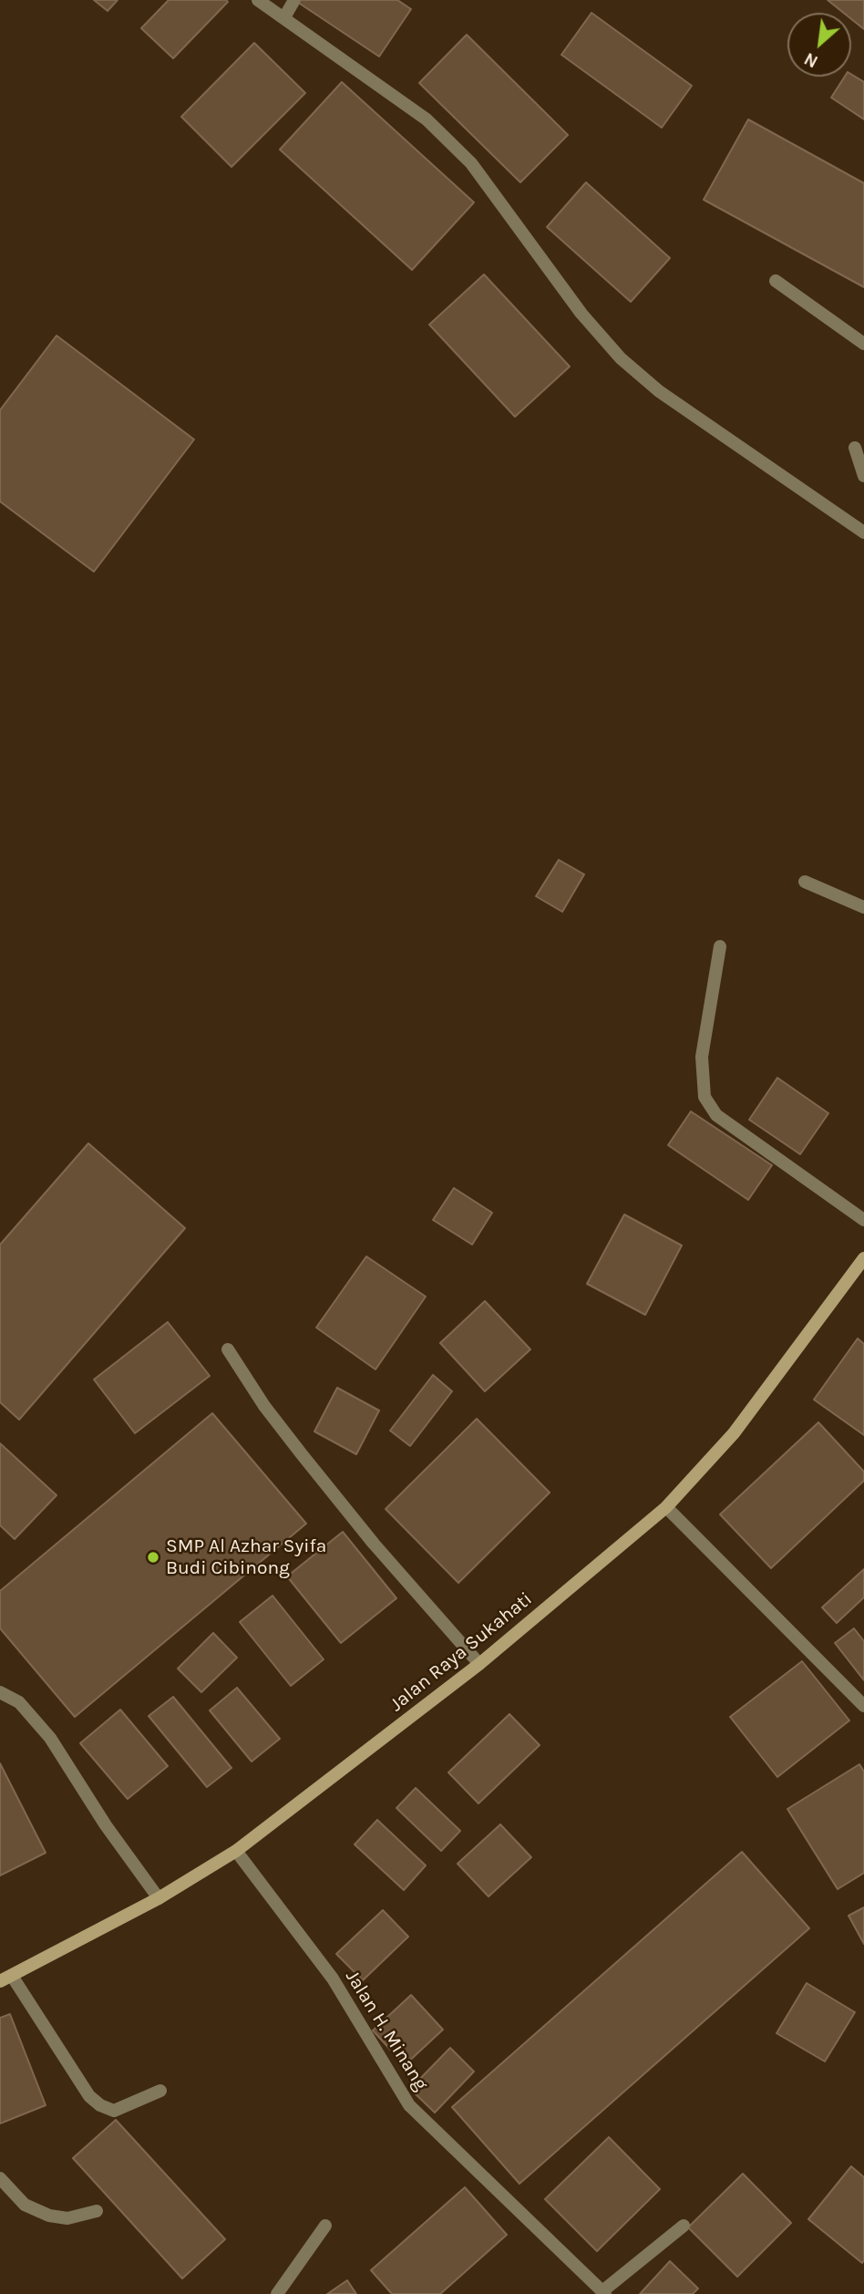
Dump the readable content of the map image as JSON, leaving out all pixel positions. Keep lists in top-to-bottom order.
{
  "streets": {
    "main road": ["Jalan Raya Sukahati"],
    "street": ["Jalan H. Minang"]
  },
  "crossings": [
    ["Jalan Raya Sukahati", "Jalan H. Minang"]
  ],
  "places": ["SMP Al Azhar Syifa Budi Cibinong"],
  "north": "bottom left"
}
